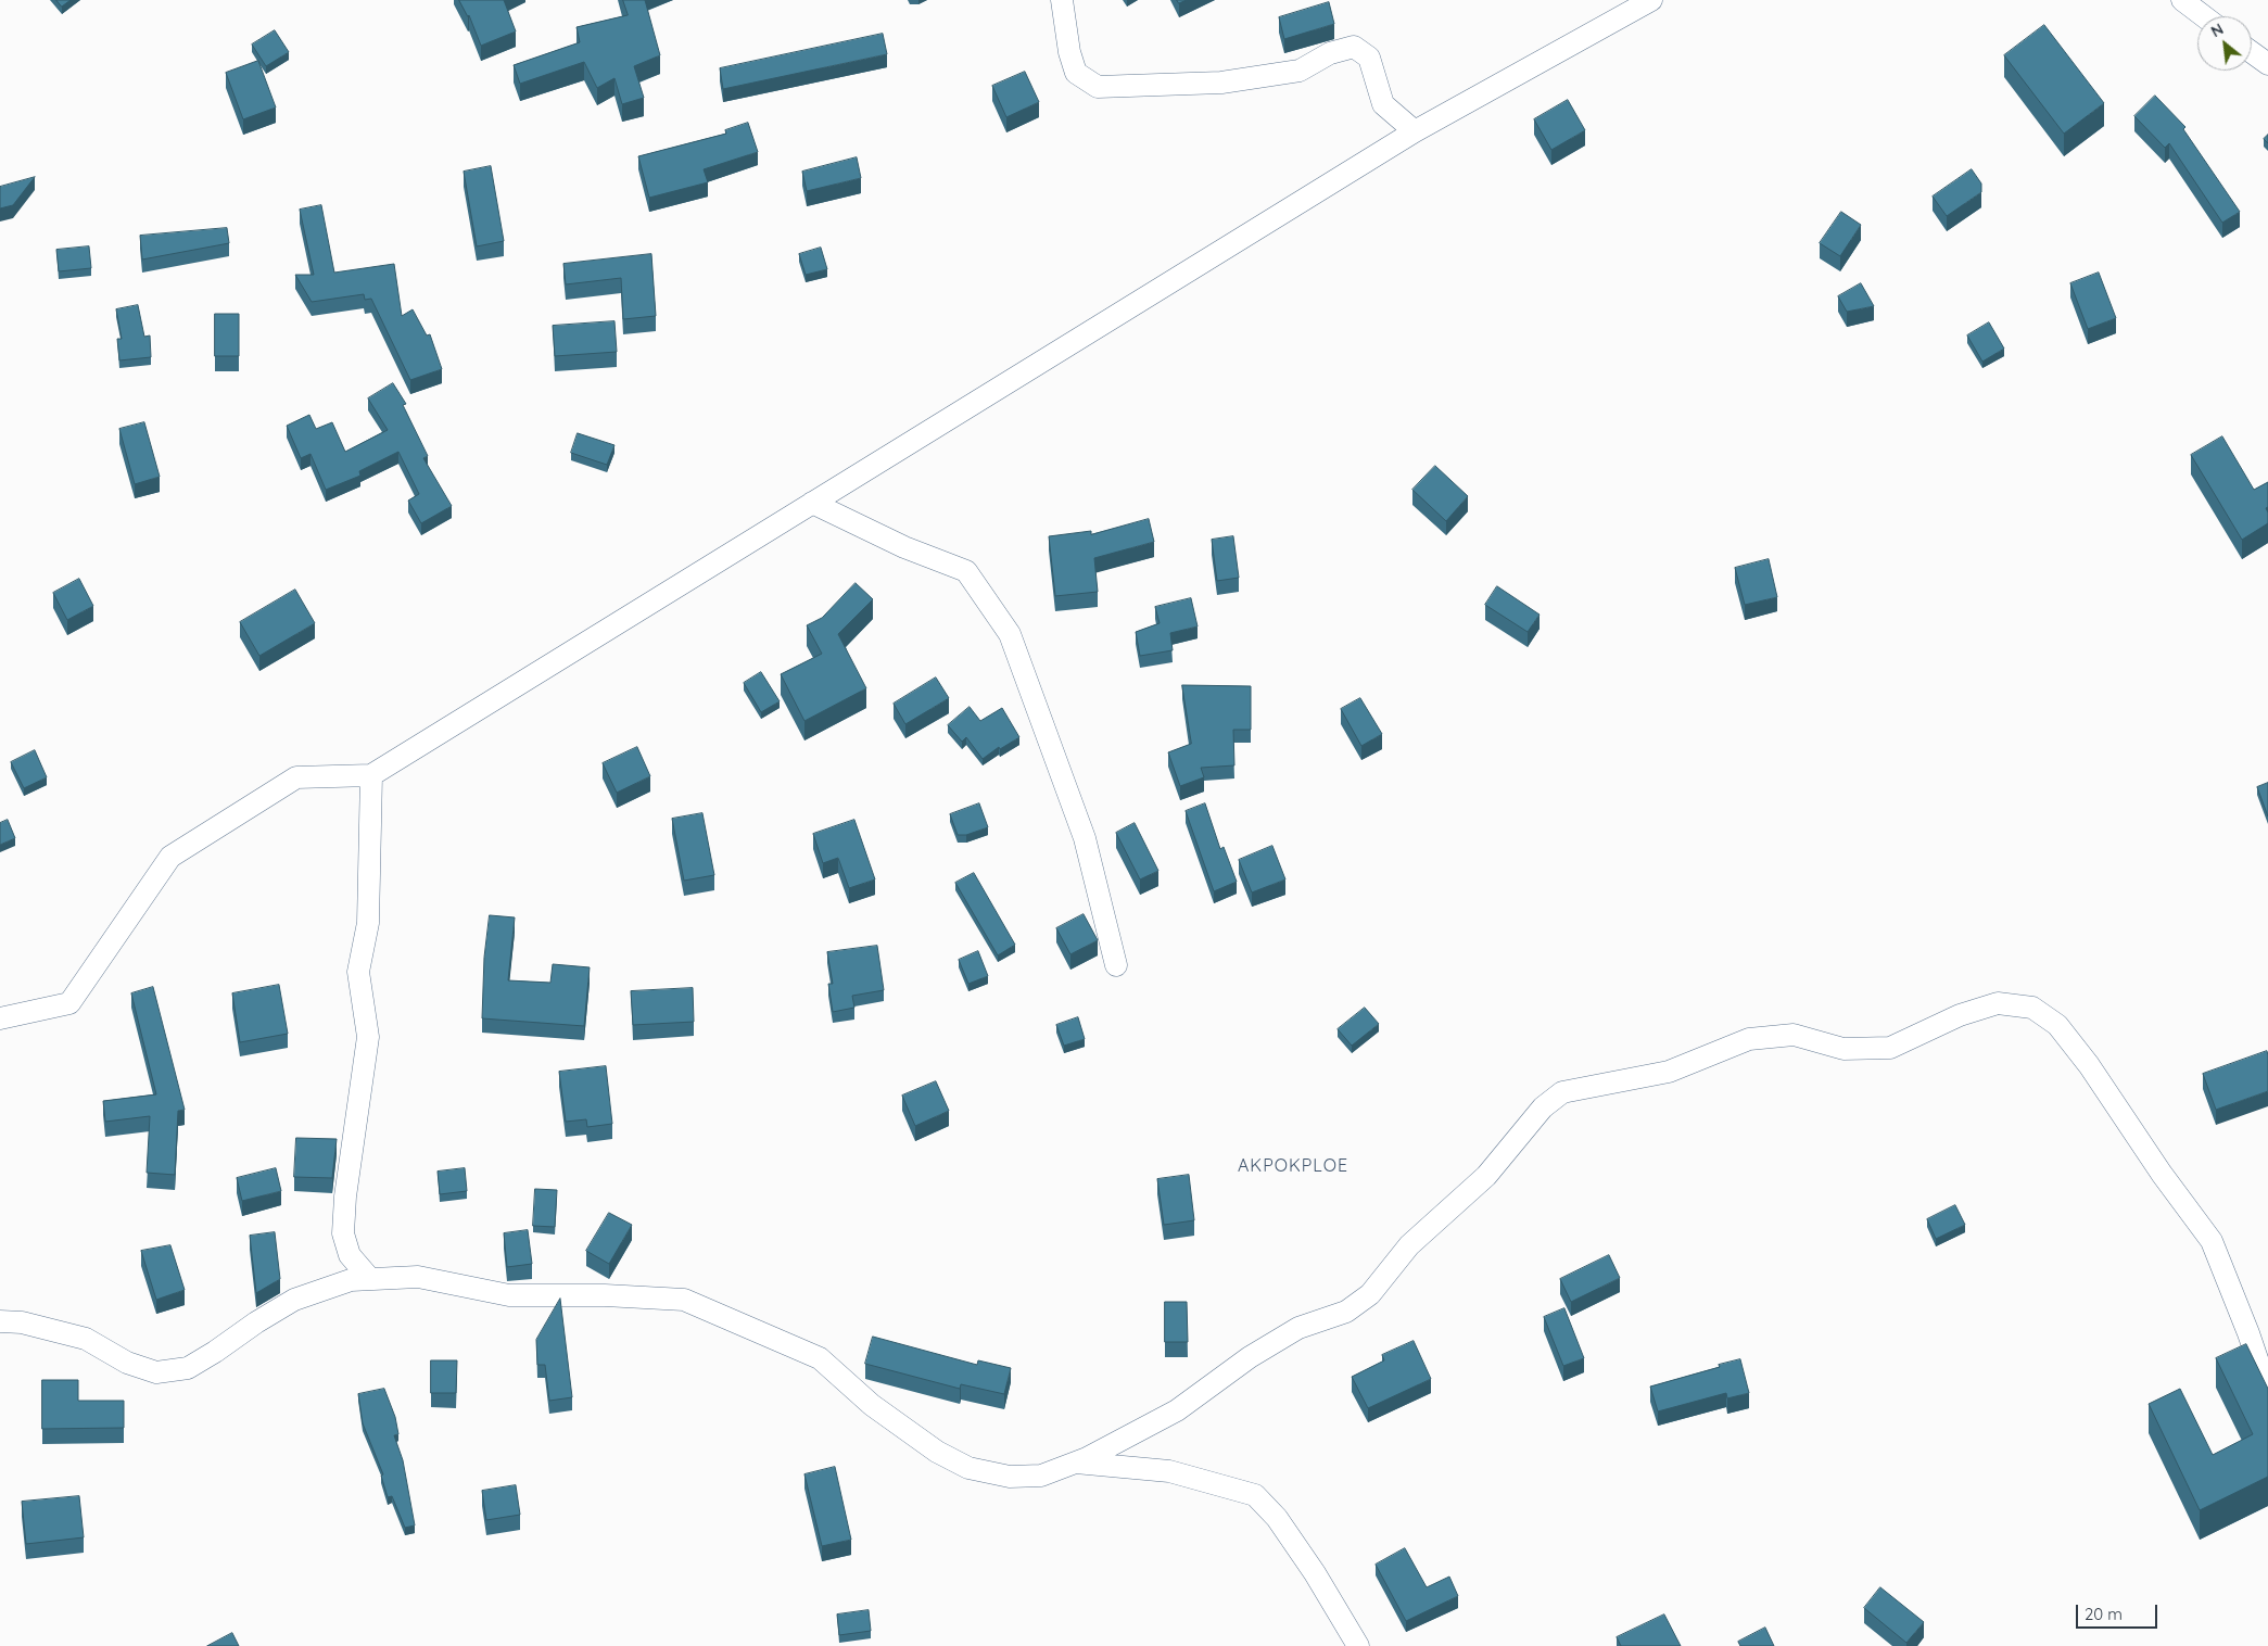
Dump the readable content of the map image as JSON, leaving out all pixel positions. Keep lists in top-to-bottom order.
{
  "districts": ["AKPOKPLOE"],
  "scale_bar": "20 m",
  "north": "top left"
}
